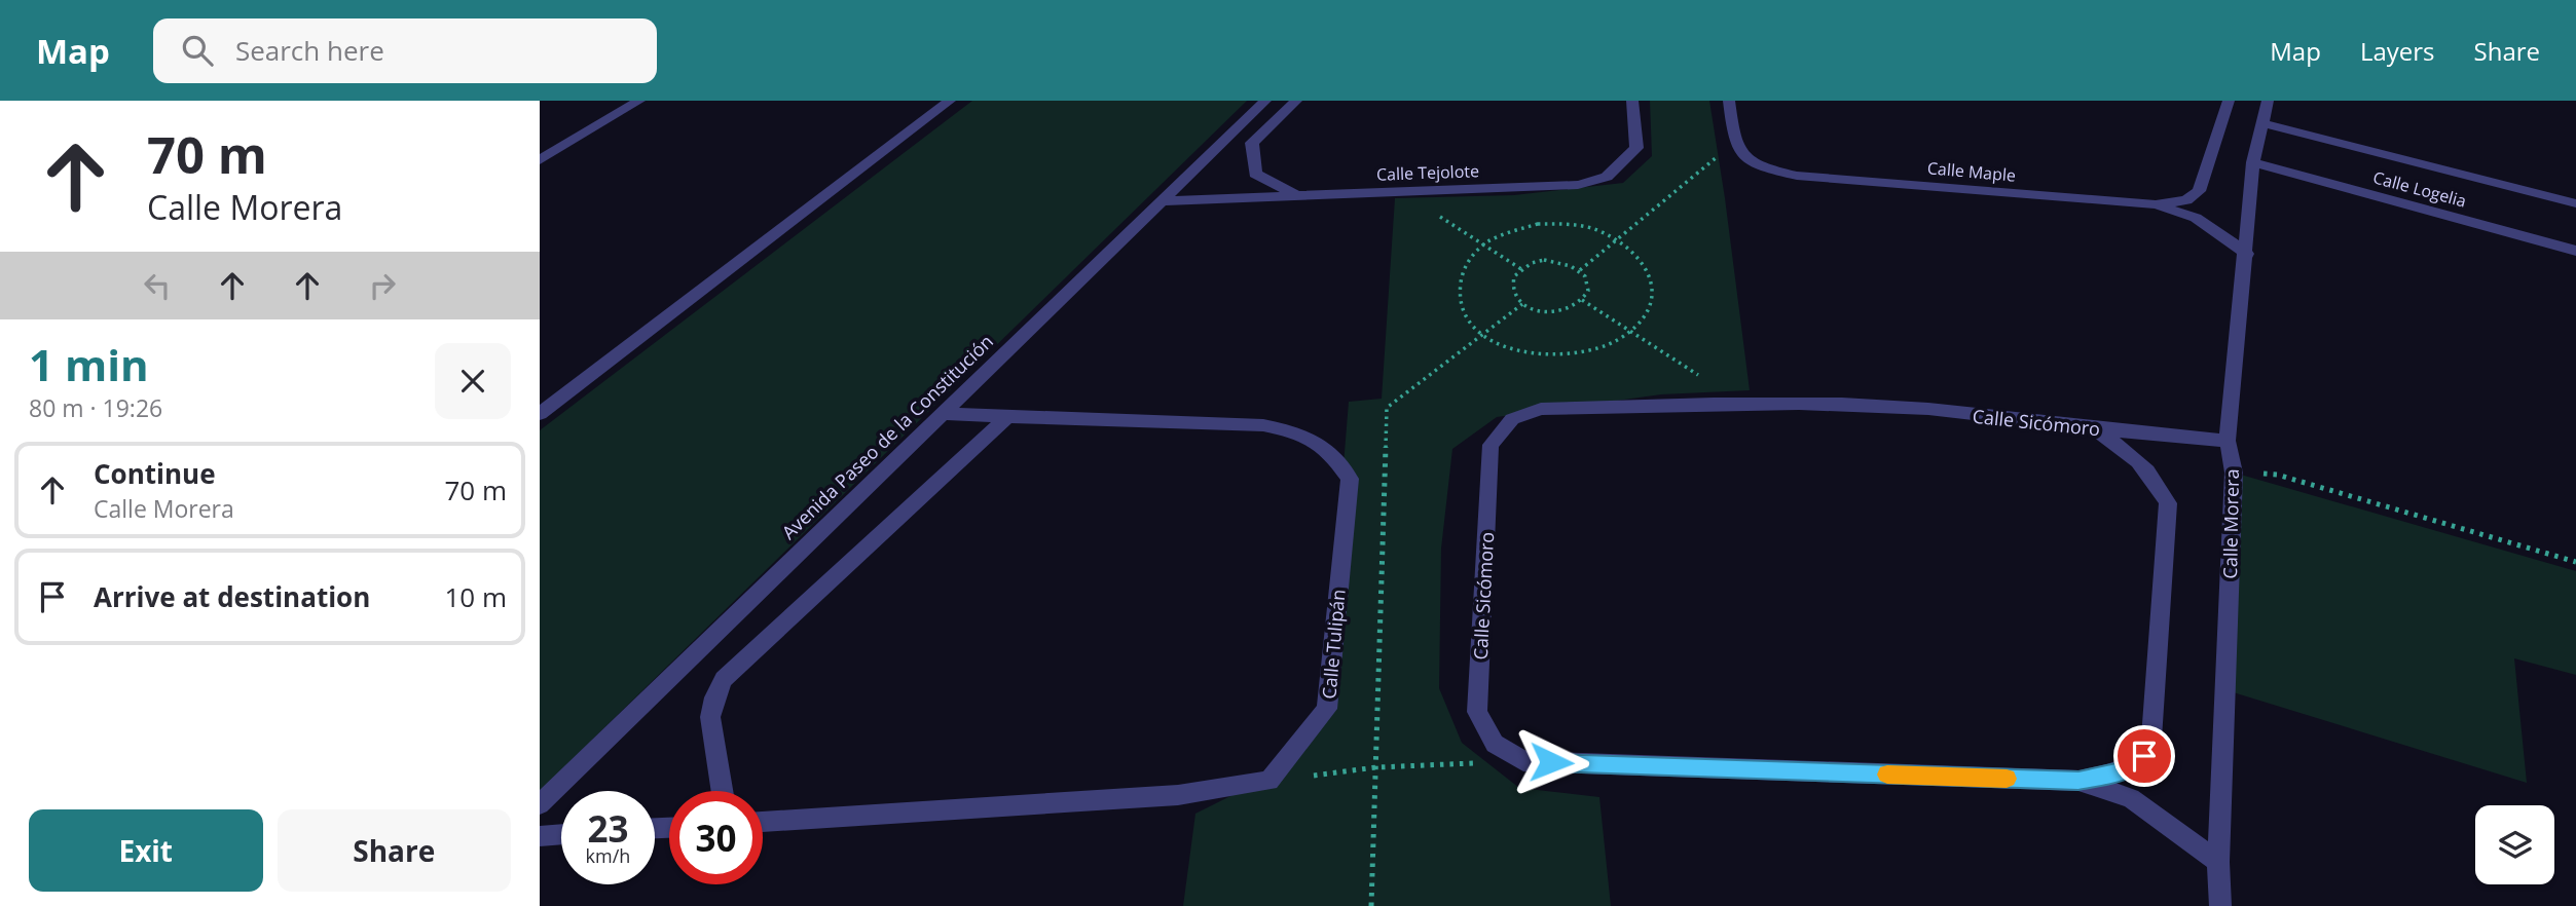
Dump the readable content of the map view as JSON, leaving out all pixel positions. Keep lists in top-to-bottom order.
{
  "streets": {
    "street": [
      "Calle Maple",
      "Calle Tejolote",
      "Calle Logelia",
      "Calle Sicómoro",
      "Avenida Paseo de la Constitución",
      "Calle Morera",
      "Calle Tulipán"
    ]
  },
  "crossings": [
    ["Calle Maple", "Calle Morera"],
    ["Calle Tejolote", "Avenida Paseo de la Constitución"],
    ["Calle Logelia", "Calle Morera"],
    ["Calle Sicómoro", "Calle Morera"],
    ["Avenida Paseo de la Constitución", "Calle Tulipán"]
  ],
  "page": {
    "header": "Map",
    "search": "Search here",
    "nav": ["Map", "Layers", "Share"],
    "turn": ["70 m", "Calle Morera"],
    "heading": ["1 min", "80 m · 19:26"],
    "list": [
      {
        "name": "Continue",
        "note": "Calle Morera",
        "value": "70 m"
      },
      {
        "name": "Arrive at destination",
        "value": "10 m"
      }
    ],
    "speed": "23 km/h",
    "limit": "30",
    "buttons": ["Exit", "Share"]
  }
}
